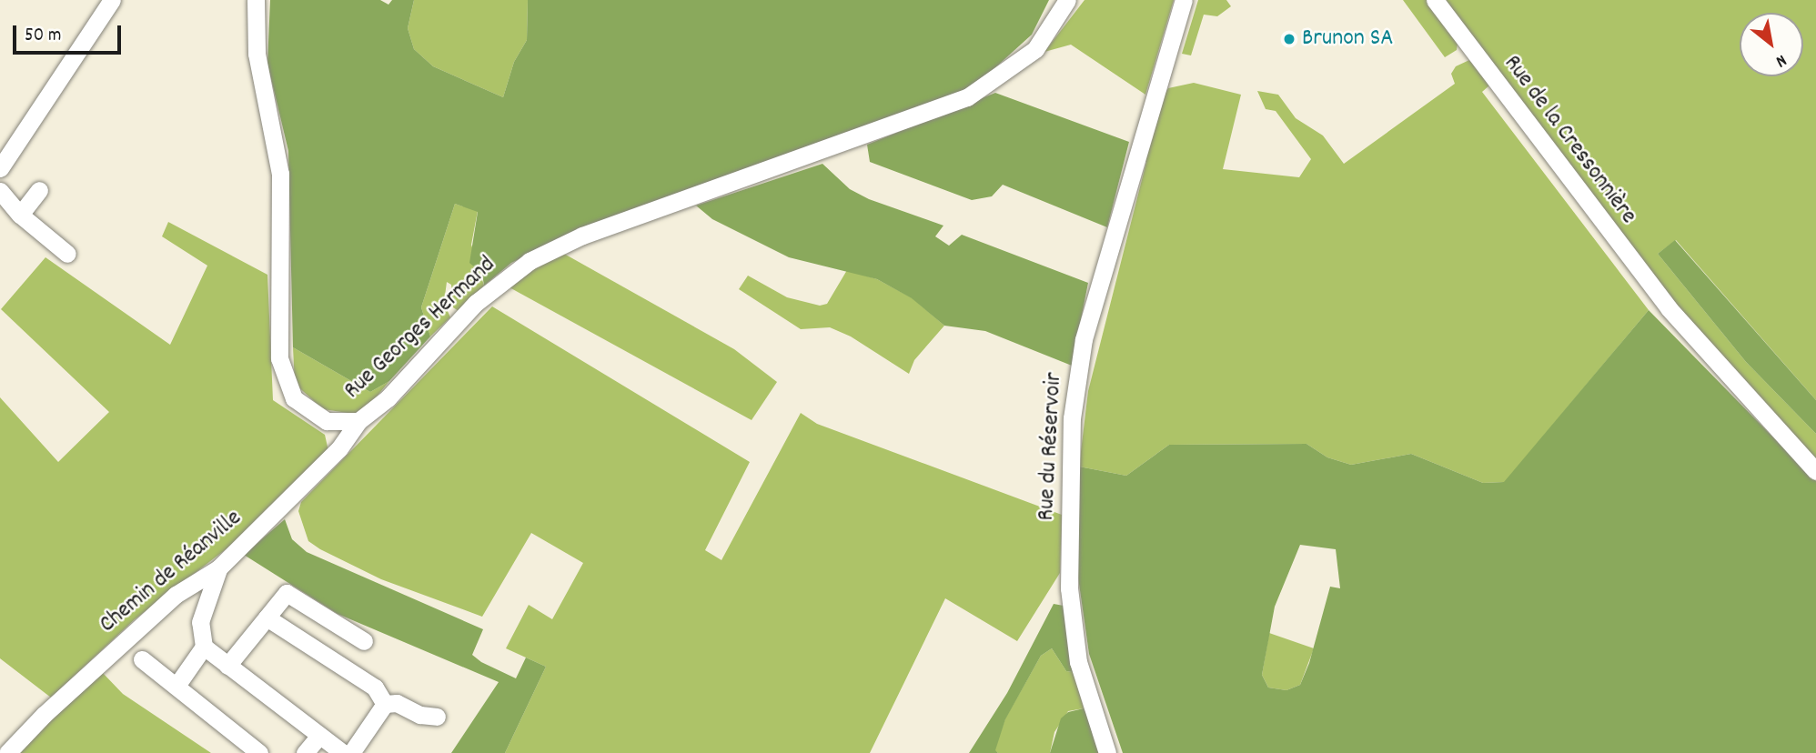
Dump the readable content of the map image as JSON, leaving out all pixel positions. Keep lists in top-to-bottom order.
{
  "streets": {
    "street": [
      "Rue de la Cressonnière",
      "Rue Georges Hermand",
      "Rue du Réservoir",
      "Chemin de Réanville"
    ]
  },
  "crossings": [
    ["Rue Georges Hermand", "Chemin de Réanville"]
  ],
  "places": ["Brunon SA"],
  "scale_bar": "50 m",
  "north": "bottom right"
}
